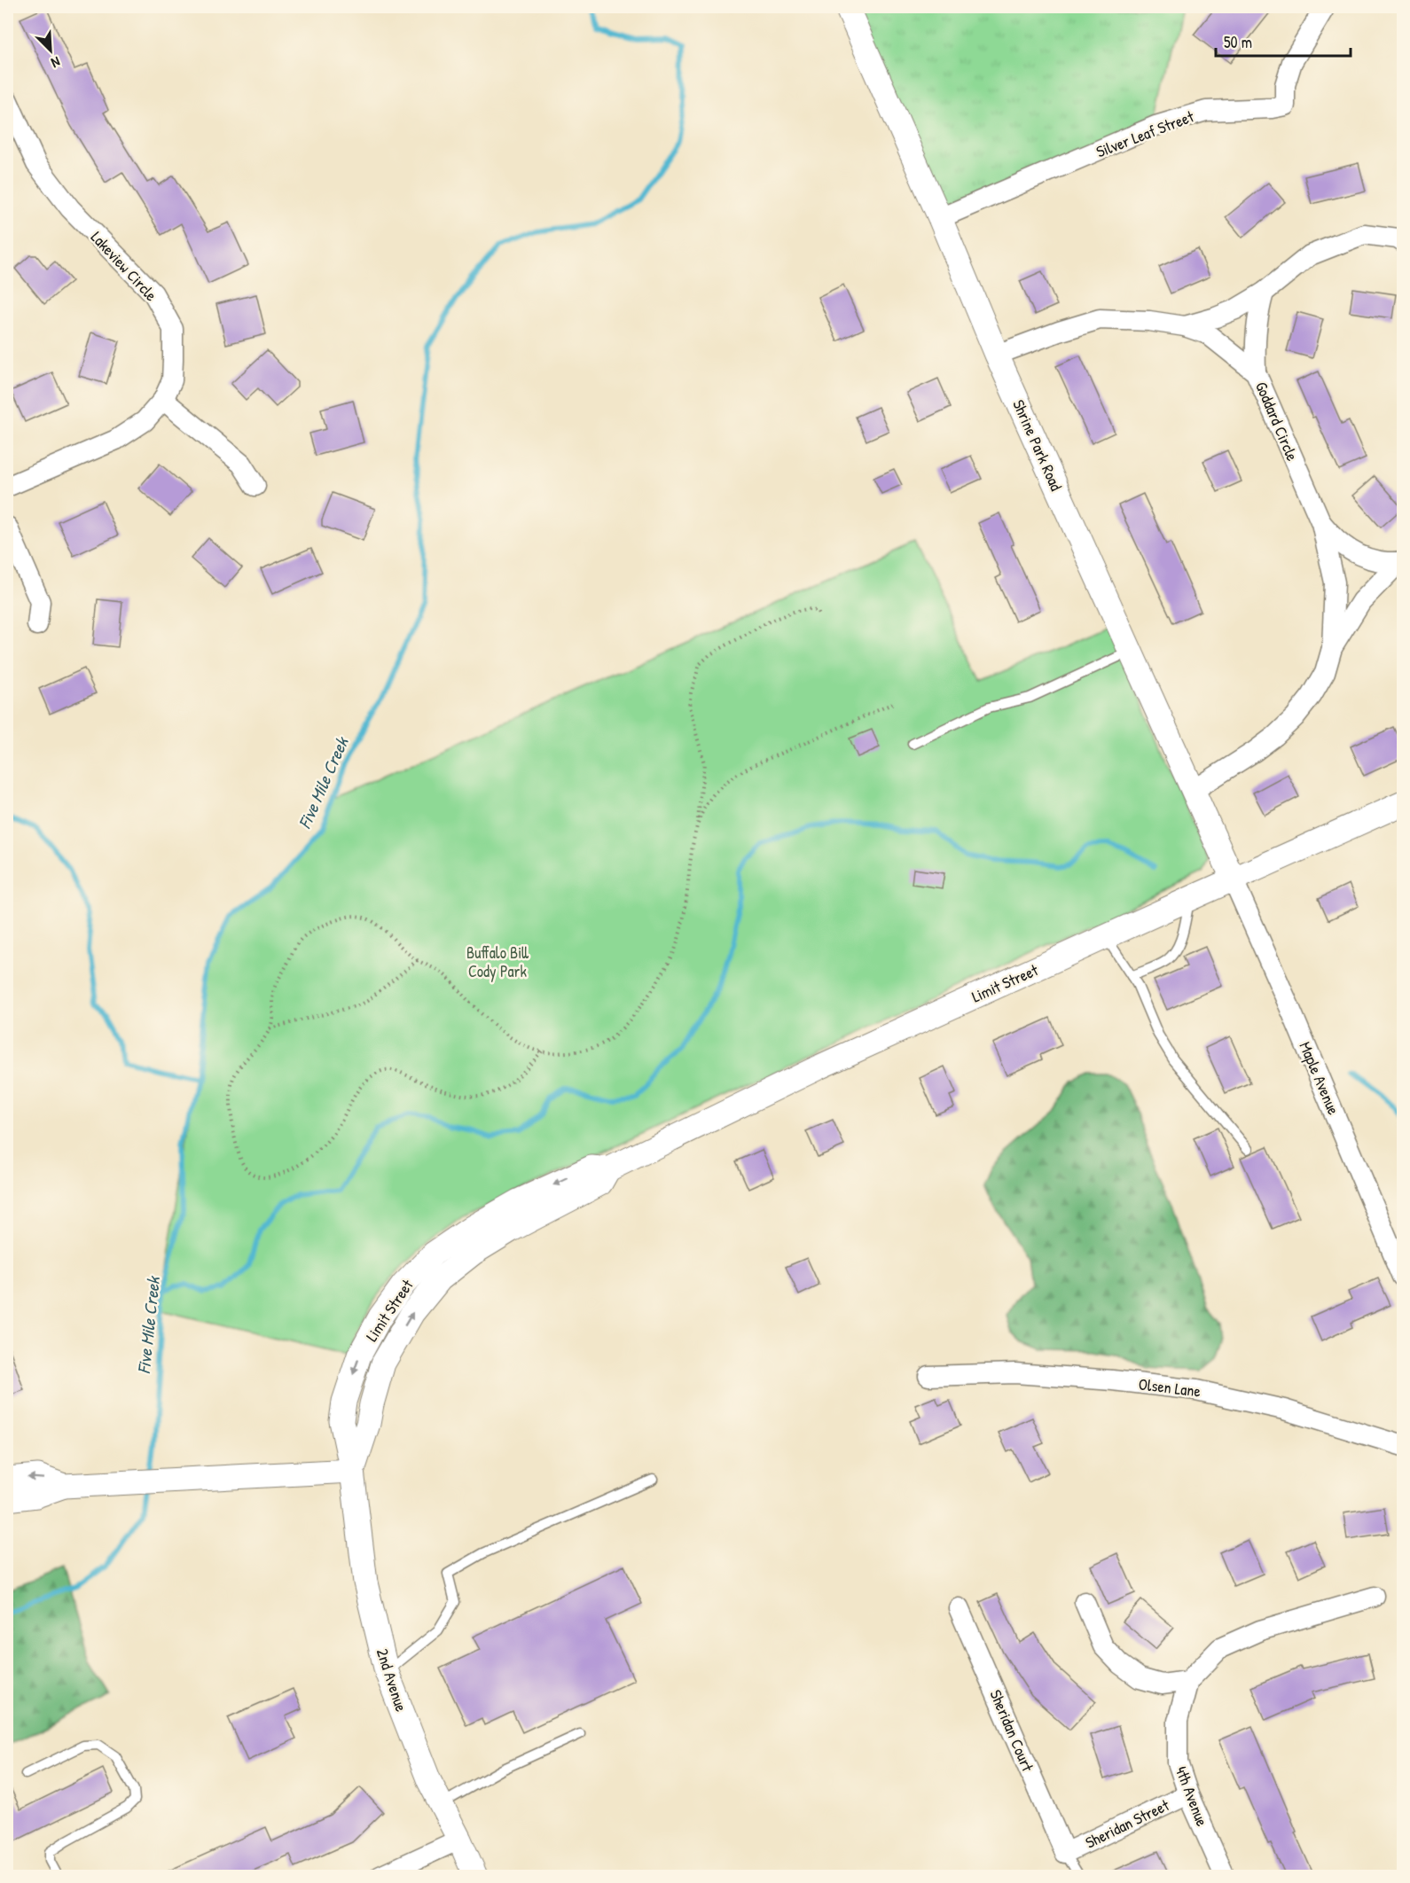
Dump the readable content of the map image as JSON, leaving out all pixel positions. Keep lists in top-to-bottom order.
{
  "streets": {
    "street": [
      "Silver Leaf Street",
      "Lakeview Circle",
      "Goddard Circle",
      "Shrine Park Road",
      "Limit Street",
      "Maple Avenue",
      "Olsen Lane",
      "2nd Avenue",
      "Sheridan Court",
      "4th Avenue",
      "Sheridan Street"
    ]
  },
  "crossings": [
    ["Silver Leaf Street", "Shrine Park Road"],
    ["Goddard Circle", "Shrine Park Road"],
    ["Shrine Park Road", "Limit Street"],
    ["Shrine Park Road", "Maple Avenue"],
    ["Limit Street", "Maple Avenue"],
    ["Limit Street", "2nd Avenue"],
    ["Sheridan Court", "Sheridan Street"],
    ["4th Avenue", "Sheridan Street"]
  ],
  "water": ["Five Mile Creek"],
  "parks": ["Buffalo Bill Cody Park"],
  "scale_bar": "50 m",
  "north": "bottom right"
}
